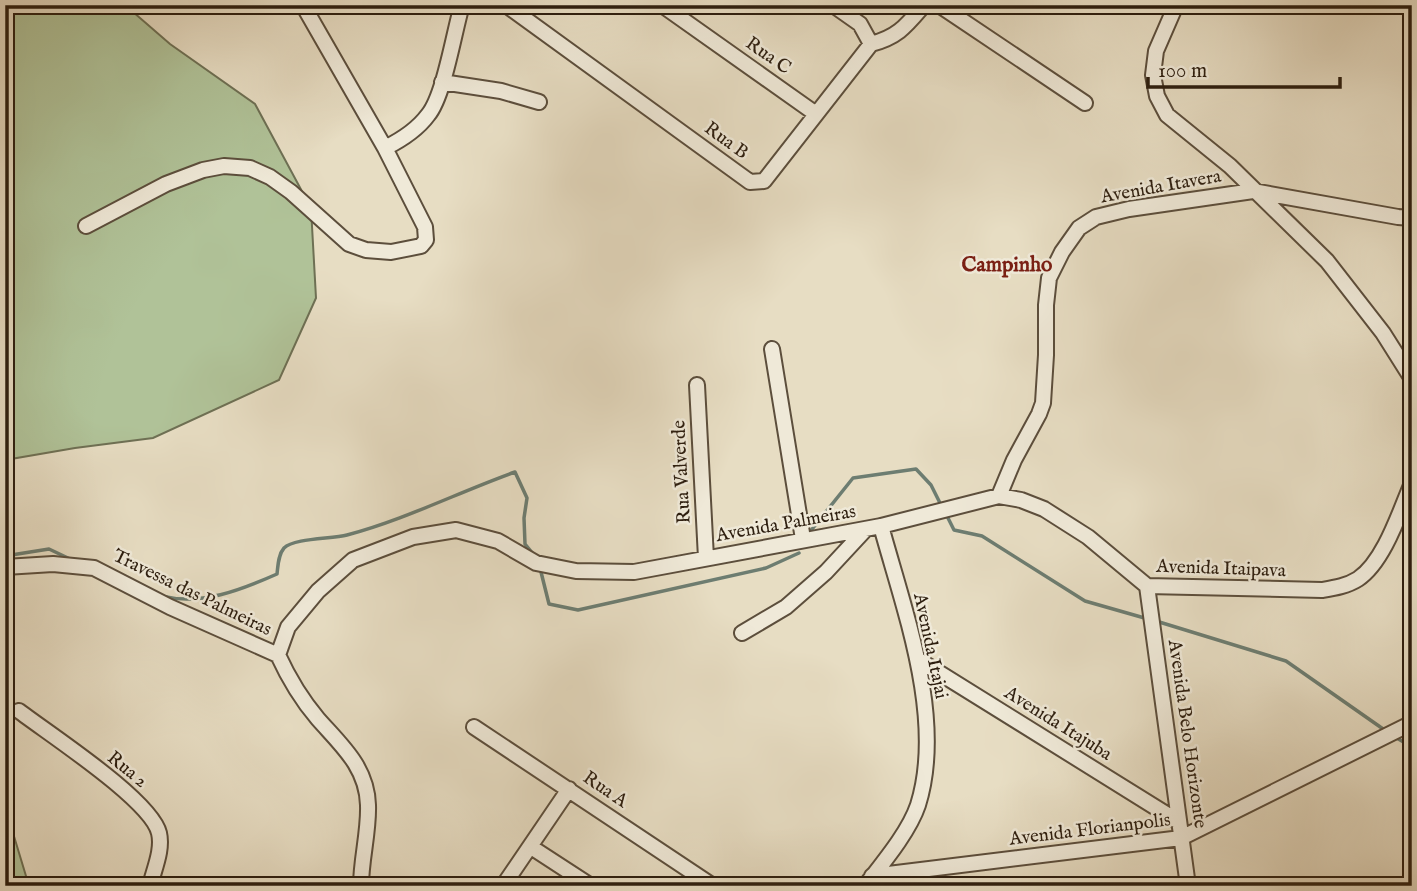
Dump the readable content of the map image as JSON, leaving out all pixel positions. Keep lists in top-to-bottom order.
{
  "streets": {
    "street": [
      "Rua C",
      "Rua B",
      "Avenida Itavera",
      "Rua Valverde",
      "Avenida Palmeiras",
      "Avenida Itaipava",
      "Travessa das Palmeiras",
      "Avenida Itajai",
      "Avenida Itajuba",
      "Avenida Belo Horizonte",
      "Rua 2",
      "Rua A",
      "Avenida Florianpolis"
    ]
  },
  "crossings": [
    ["Rua C", "Rua B"],
    ["Avenida Itavera", "Avenida Palmeiras"],
    ["Avenida Itavera", "Avenida Itaipava"],
    ["Rua Valverde", "Avenida Palmeiras"],
    ["Avenida Palmeiras", "Avenida Itaipava"],
    ["Avenida Palmeiras", "Travessa das Palmeiras"],
    ["Avenida Palmeiras", "Avenida Itajai"],
    ["Avenida Itaipava", "Avenida Belo Horizonte"],
    ["Avenida Itajai", "Avenida Itajuba"],
    ["Avenida Itajai", "Avenida Florianpolis"],
    ["Avenida Itajuba", "Avenida Belo Horizonte"],
    ["Avenida Belo Horizonte", "Avenida Florianpolis"]
  ],
  "districts": ["Campinho"],
  "scale_bar": "100 m"
}
